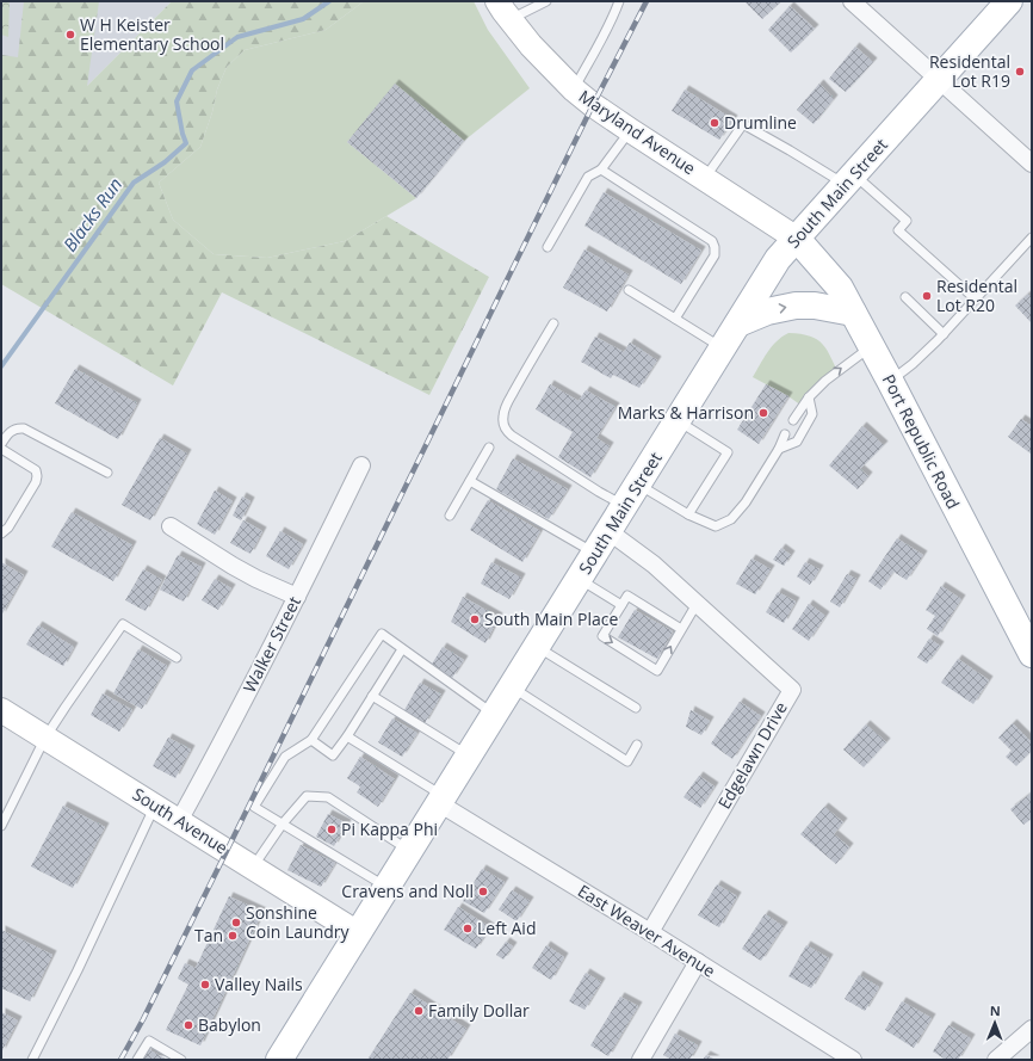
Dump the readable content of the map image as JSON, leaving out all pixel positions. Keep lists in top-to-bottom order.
{
  "streets": {
    "main road": ["South Main Street", "Port Republic Road"],
    "street": [
      "Maryland Avenue",
      "Walker Street",
      "Edgelawn Drive",
      "South Avenue",
      "East Weaver Avenue"
    ]
  },
  "crossings": [
    ["Maryland Avenue", "South Main Street"],
    ["Maryland Avenue", "Port Republic Road"],
    ["South Main Street", "Port Republic Road"],
    ["South Main Street", "Edgelawn Drive"],
    ["South Main Street", "South Avenue"],
    ["South Main Street", "East Weaver Avenue"],
    ["Walker Street", "South Avenue"],
    ["Edgelawn Drive", "East Weaver Avenue"]
  ],
  "water": ["Blacks Run"],
  "places": [
    "W H Keister Elementary School",
    "Residental Lot R19",
    "Drumline",
    "Residental Lot R20",
    "Marks & Harrison",
    "South Main Place",
    "Pi Kappa Phi",
    "Cravens and Noll",
    "Sonshine Coin Laundry",
    "Left Aid",
    "Tan",
    "Valley Nails",
    "Family Dollar",
    "Babylon"
  ],
  "north": "top"
}
